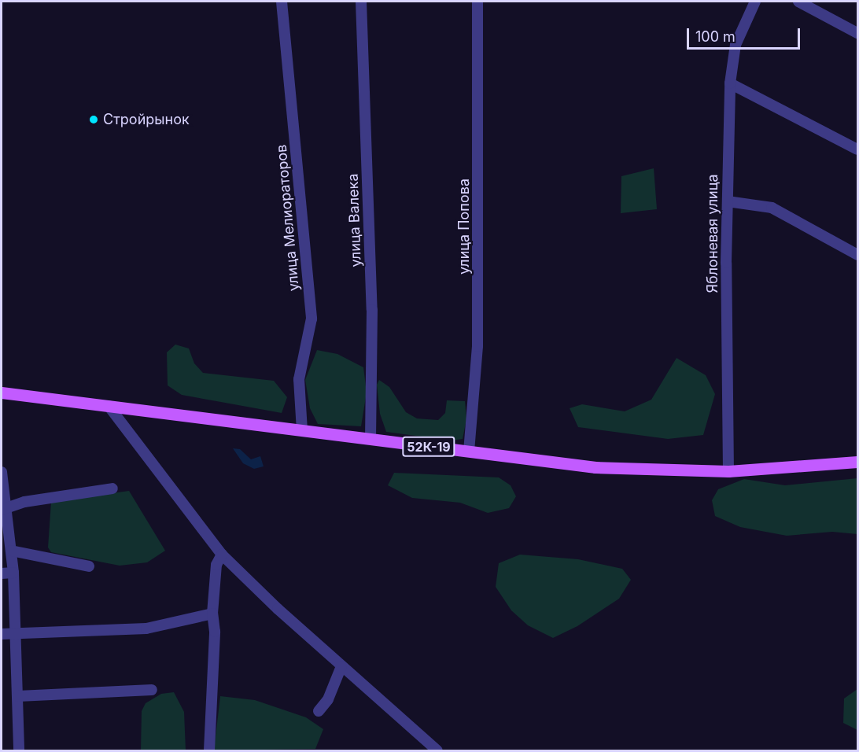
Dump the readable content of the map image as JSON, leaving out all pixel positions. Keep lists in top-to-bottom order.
{
  "streets": {
    "main road": ["52К-19"],
    "street": [
      "улица Мелиораторов",
      "улица Валека",
      "улица Попова",
      "Яблоневая улица"
    ]
  },
  "crossings": [
    ["улица Мелиораторов", "52К-19"],
    ["улица Валека", "52К-19"],
    ["улица Попова", "52К-19"],
    ["Яблоневая улица", "52К-19"]
  ],
  "places": ["Стройрынок"],
  "scale_bar": "100 m"
}
